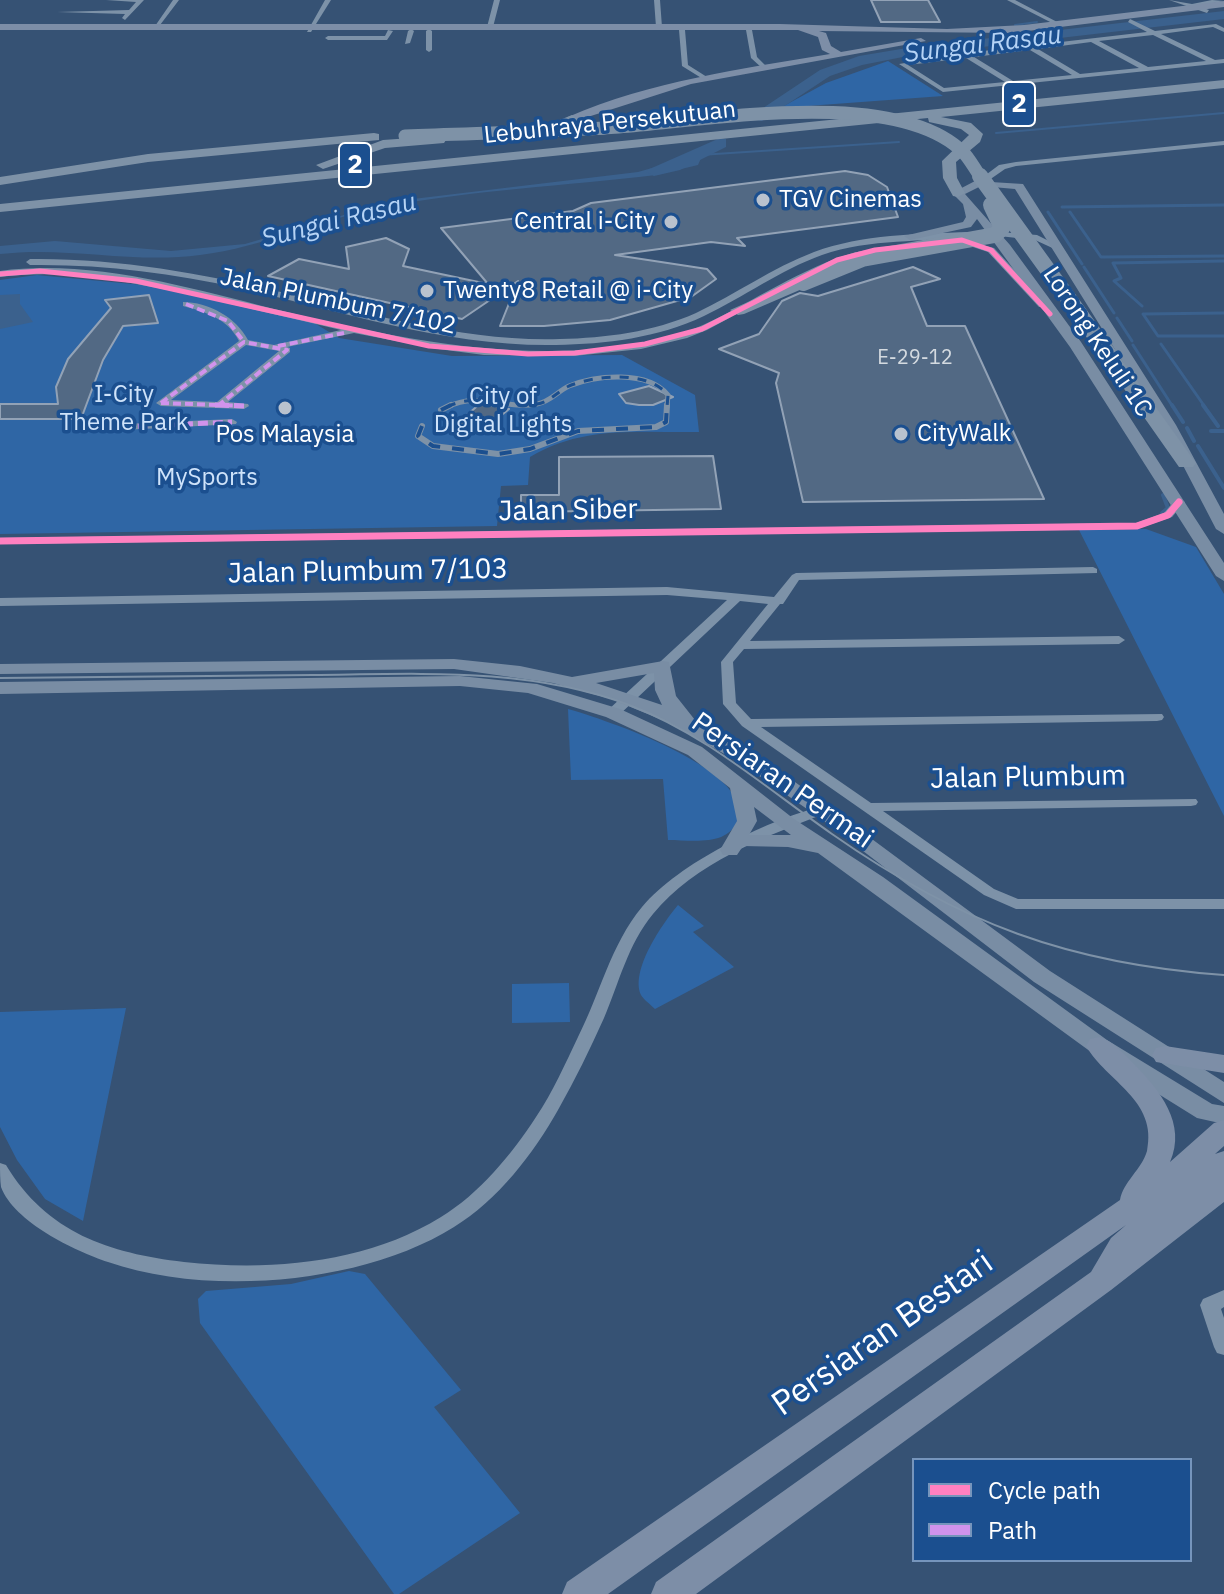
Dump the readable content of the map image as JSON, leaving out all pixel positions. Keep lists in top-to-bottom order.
{
  "streets": {
    "highway": ["2", "Lebuhraya Persekutuan"],
    "main road": ["Lorong Keluli 1C", "Persiaran Permai", "Persiaran Bestari"],
    "street": [
      "Jalan Plumbum 7/102",
      "Jalan Siber",
      "Jalan Plumbum 7/103",
      "Jalan Plumbum"
    ]
  },
  "crossings": [
    ["Jalan Plumbum 7/102", "Lorong Keluli 1C"],
    ["Lorong Keluli 1C", "Jalan Siber"]
  ],
  "water": ["Sungai Rasau"],
  "parks": ["I-City Theme Park", "City of Digital Lights", "MySports"],
  "places": [
    "TGV Cinemas",
    "Central i-City",
    "Twenty8 Retail @ i-City",
    "Pos Malaysia",
    "CityWalk"
  ],
  "house_numbers": ["E-29-12"],
  "legend": ["Cycle path", "Path"]
}
